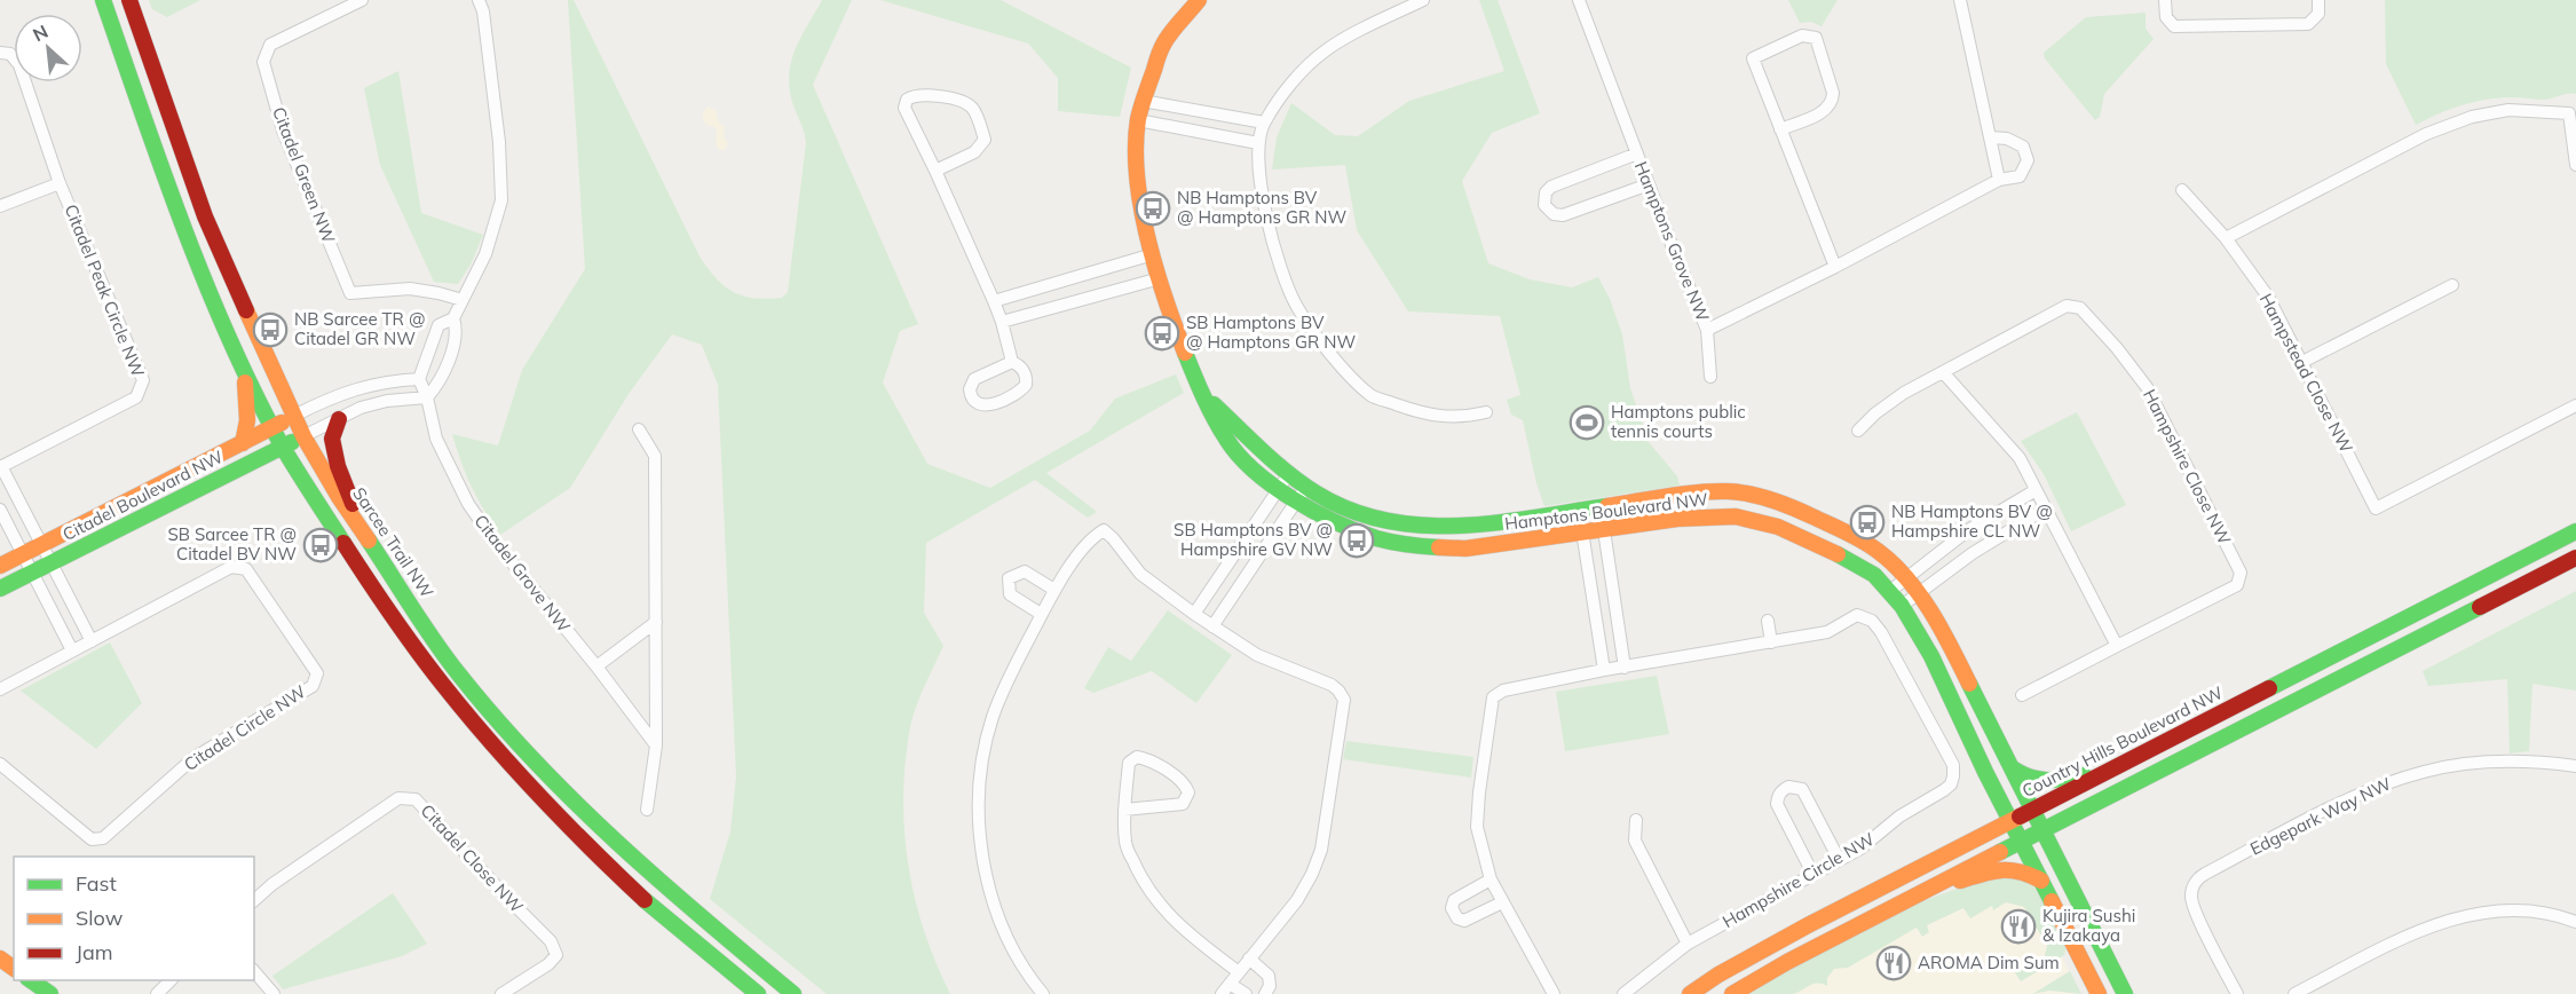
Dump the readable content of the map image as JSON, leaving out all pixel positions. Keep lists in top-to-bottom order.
{
  "streets": {
    "main road": [
      "Citadel Boulevard NW",
      "Hamptons Boulevard NW",
      "Sarcee Trail NW",
      "Country Hills Boulevard NW"
    ],
    "street": [
      "Citadel Green NW",
      "Hamptons Grove NW",
      "Citadel Peak Circle NW",
      "Hampstead Close NW",
      "Hampshire Close NW",
      "Citadel Grove NW",
      "Citadel Circle NW",
      "Edgepark Way NW",
      "Citadel Close NW",
      "Hampshire Circle NW"
    ]
  },
  "crossings": [
    ["Citadel Peak Circle NW", "Citadel Boulevard NW"],
    ["Citadel Boulevard NW", "Sarcee Trail NW"],
    ["Hamptons Boulevard NW", "Country Hills Boulevard NW"]
  ],
  "places": {
    "bus stop": [
      "NB Hamptons BV @ Hamptons GR NW",
      "NB Sarcee TR @ Citadel GR NW",
      "SB Hamptons BV @ Hamptons GR NW",
      "NB Hamptons BV @ Hampshire CL NW",
      "SB Hamptons BV @ Hampshire GV NW",
      "SB Sarcee TR @ Citadel BV NW"
    ],
    "sports": ["Hamptons public tennis courts"],
    "restaurant": ["Kujira Sushi & Izakaya", "AROMA Dim Sum"]
  },
  "legend": ["Fast", "Slow", "Jam"],
  "north": "top left"
}
